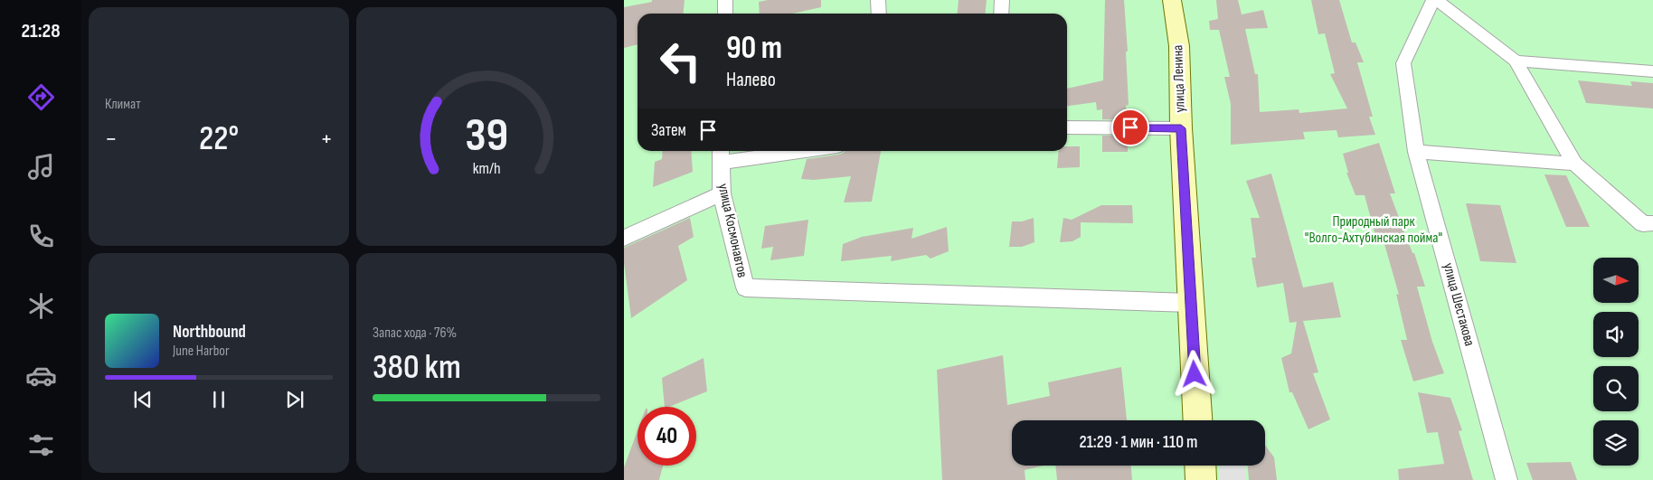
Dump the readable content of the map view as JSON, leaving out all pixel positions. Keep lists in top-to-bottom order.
{
  "streets": {
    "street": ["улица Ленина", "улица Космонавтов", "улица Шестакова"]
  },
  "crossings": [
    ["улица Ленина", "улица Космонавтов"]
  ],
  "parks": ["Природный парк \"Волго-Ахтубинская пойма\""],
  "north": "right",
  "page": {
    "tabs": "21:28",
    "tile": [
      "Климат",
      ["Запас хода · 76%", "380 km"]
    ],
    "turn": ["90 m", "Налево"],
    "then": "Затем",
    "heat": ["−", "22°", "+"],
    "song": ["Northbound", "June Harbor"],
    "limit": "40",
    "trip": "21:29 · 1 мин · 110 m",
    "gauge": ["39", "km/h"]
  }
}
